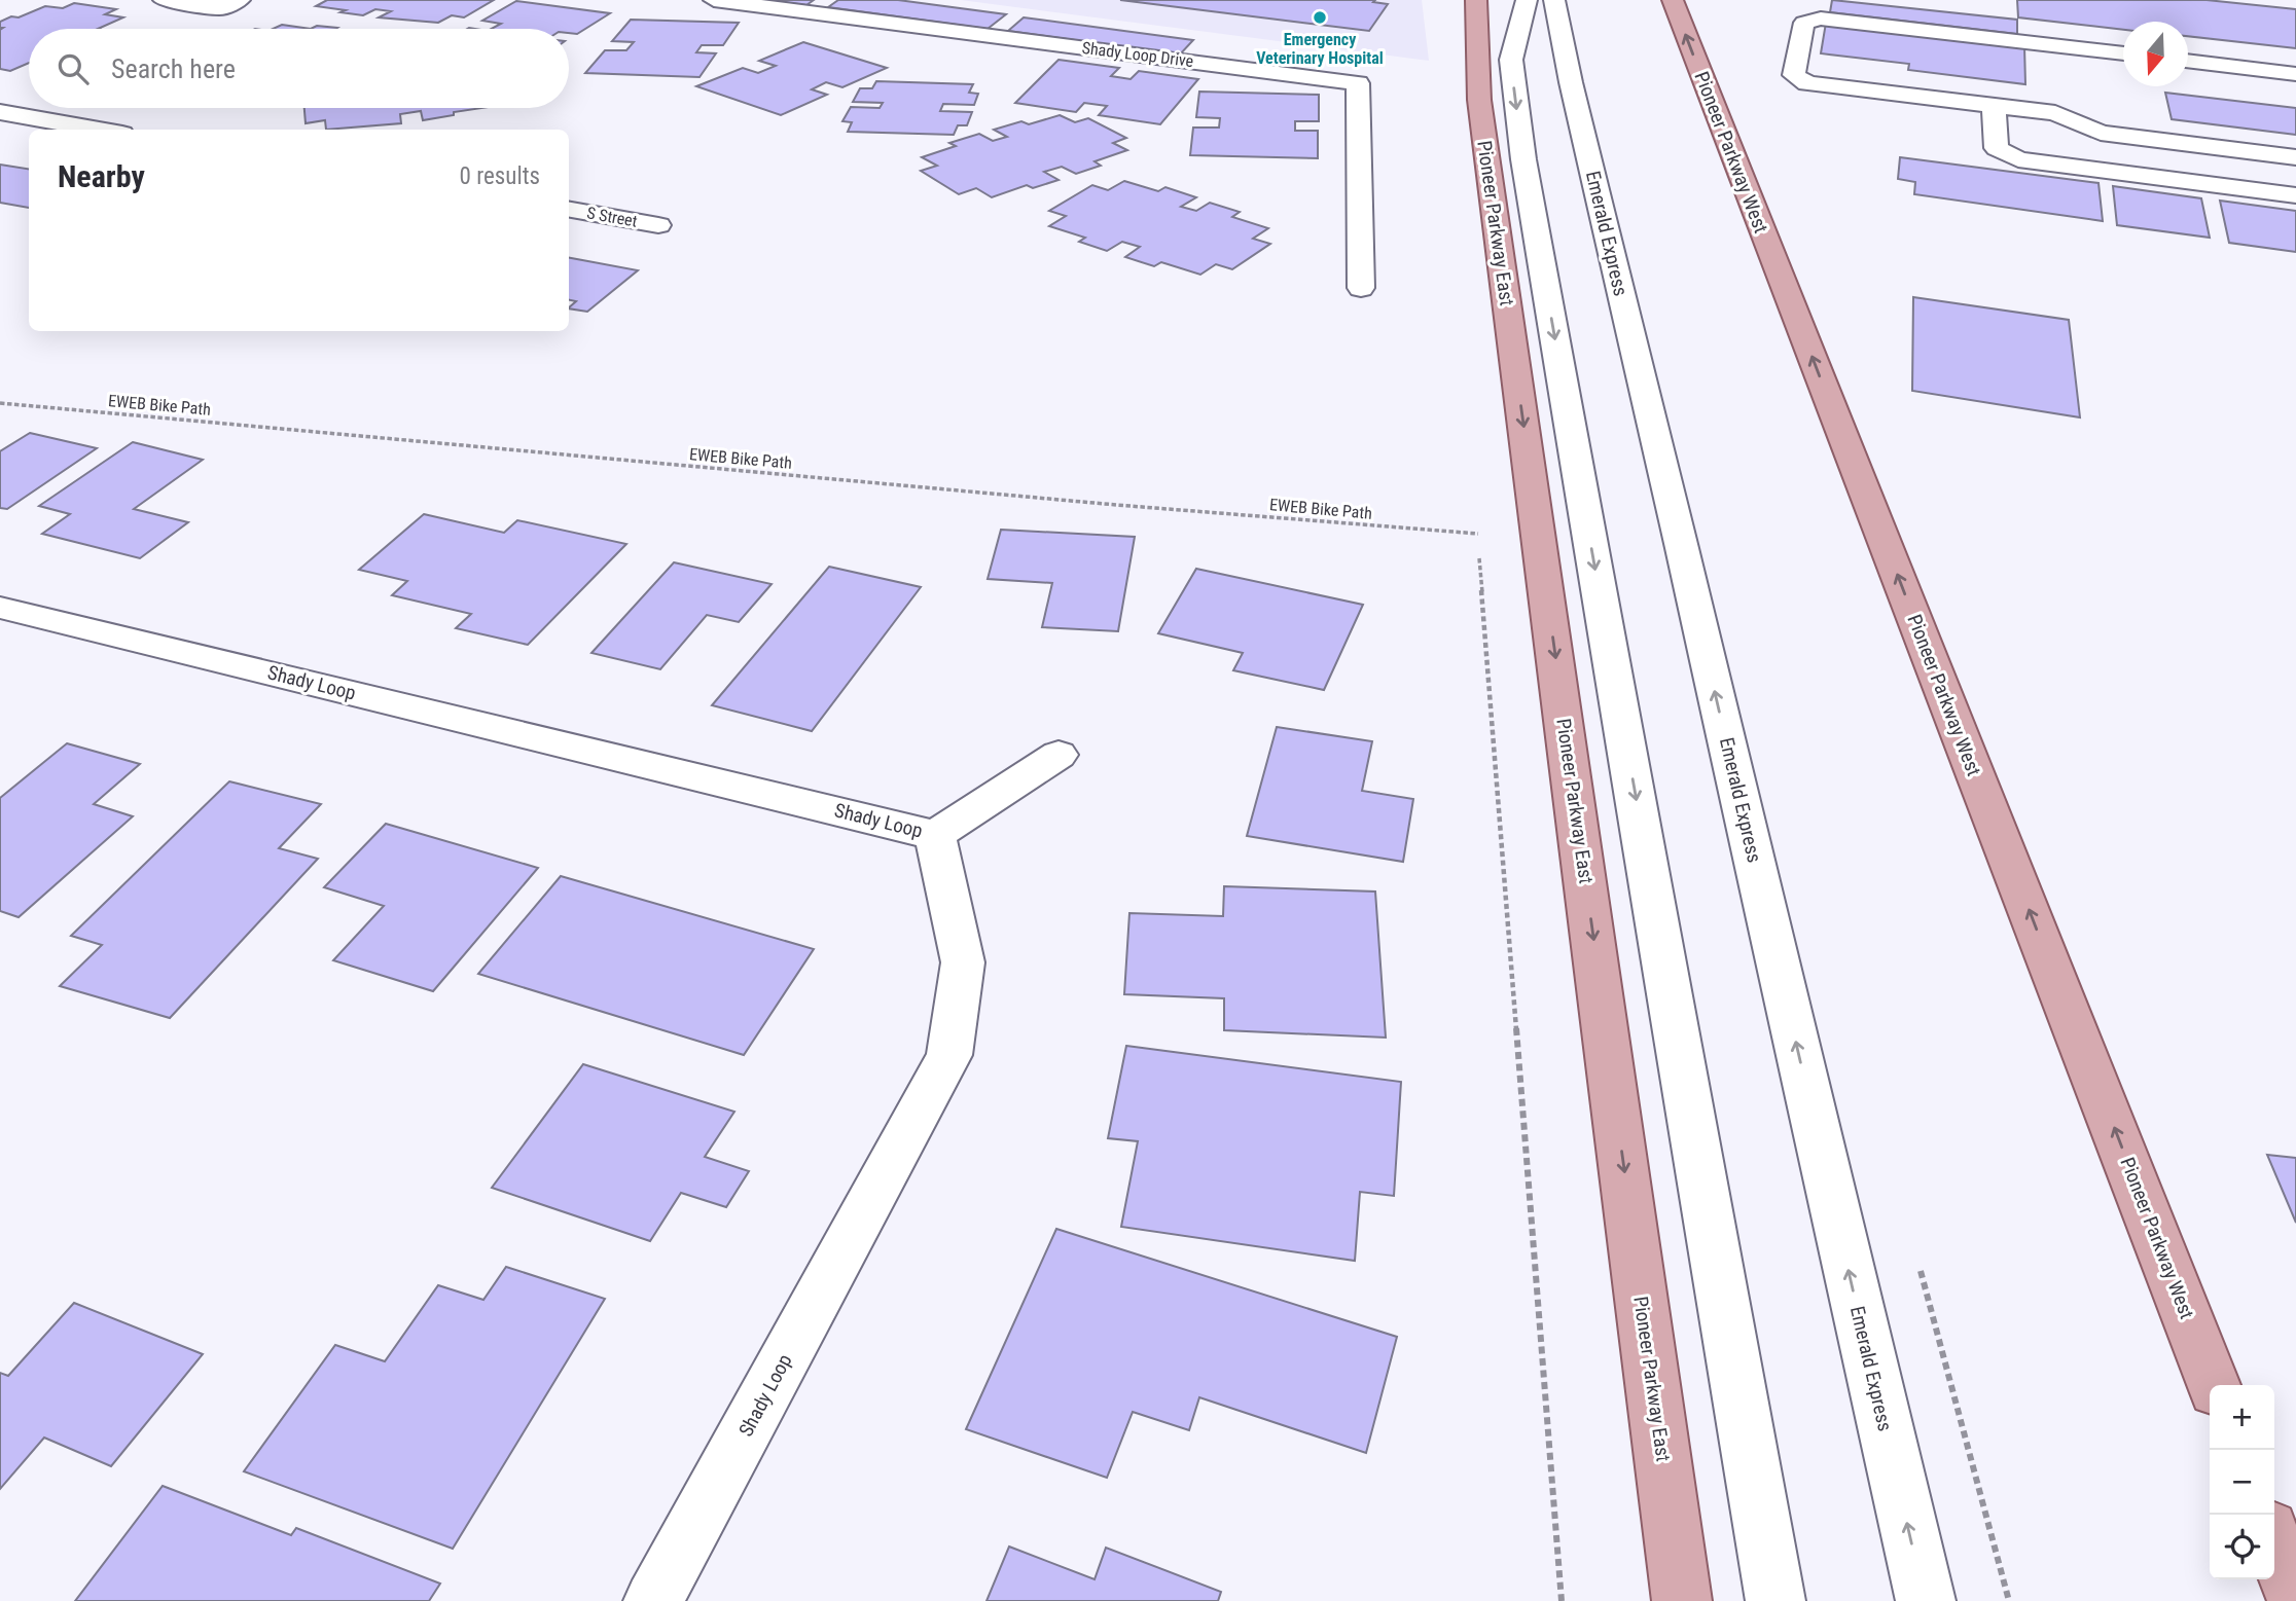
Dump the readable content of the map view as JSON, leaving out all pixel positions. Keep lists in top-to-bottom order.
{
  "streets": {
    "main road": ["Pioneer Parkway West", "Pioneer Parkway East"],
    "street": [
      "Shady Loop Drive",
      "S Street",
      "Emerald Express",
      "Shady Loop"
    ],
    "path": ["EWEB Bike Path"]
  },
  "one_way": ["Pioneer Parkway West", "Pioneer Parkway East"],
  "places": ["Emergency Veterinary Hospital"],
  "north": "bottom",
  "page": {
    "search": "Search here",
    "heading": ["Nearby", "0 results"],
    "map_buttons": ["+", "−"]
  }
}
